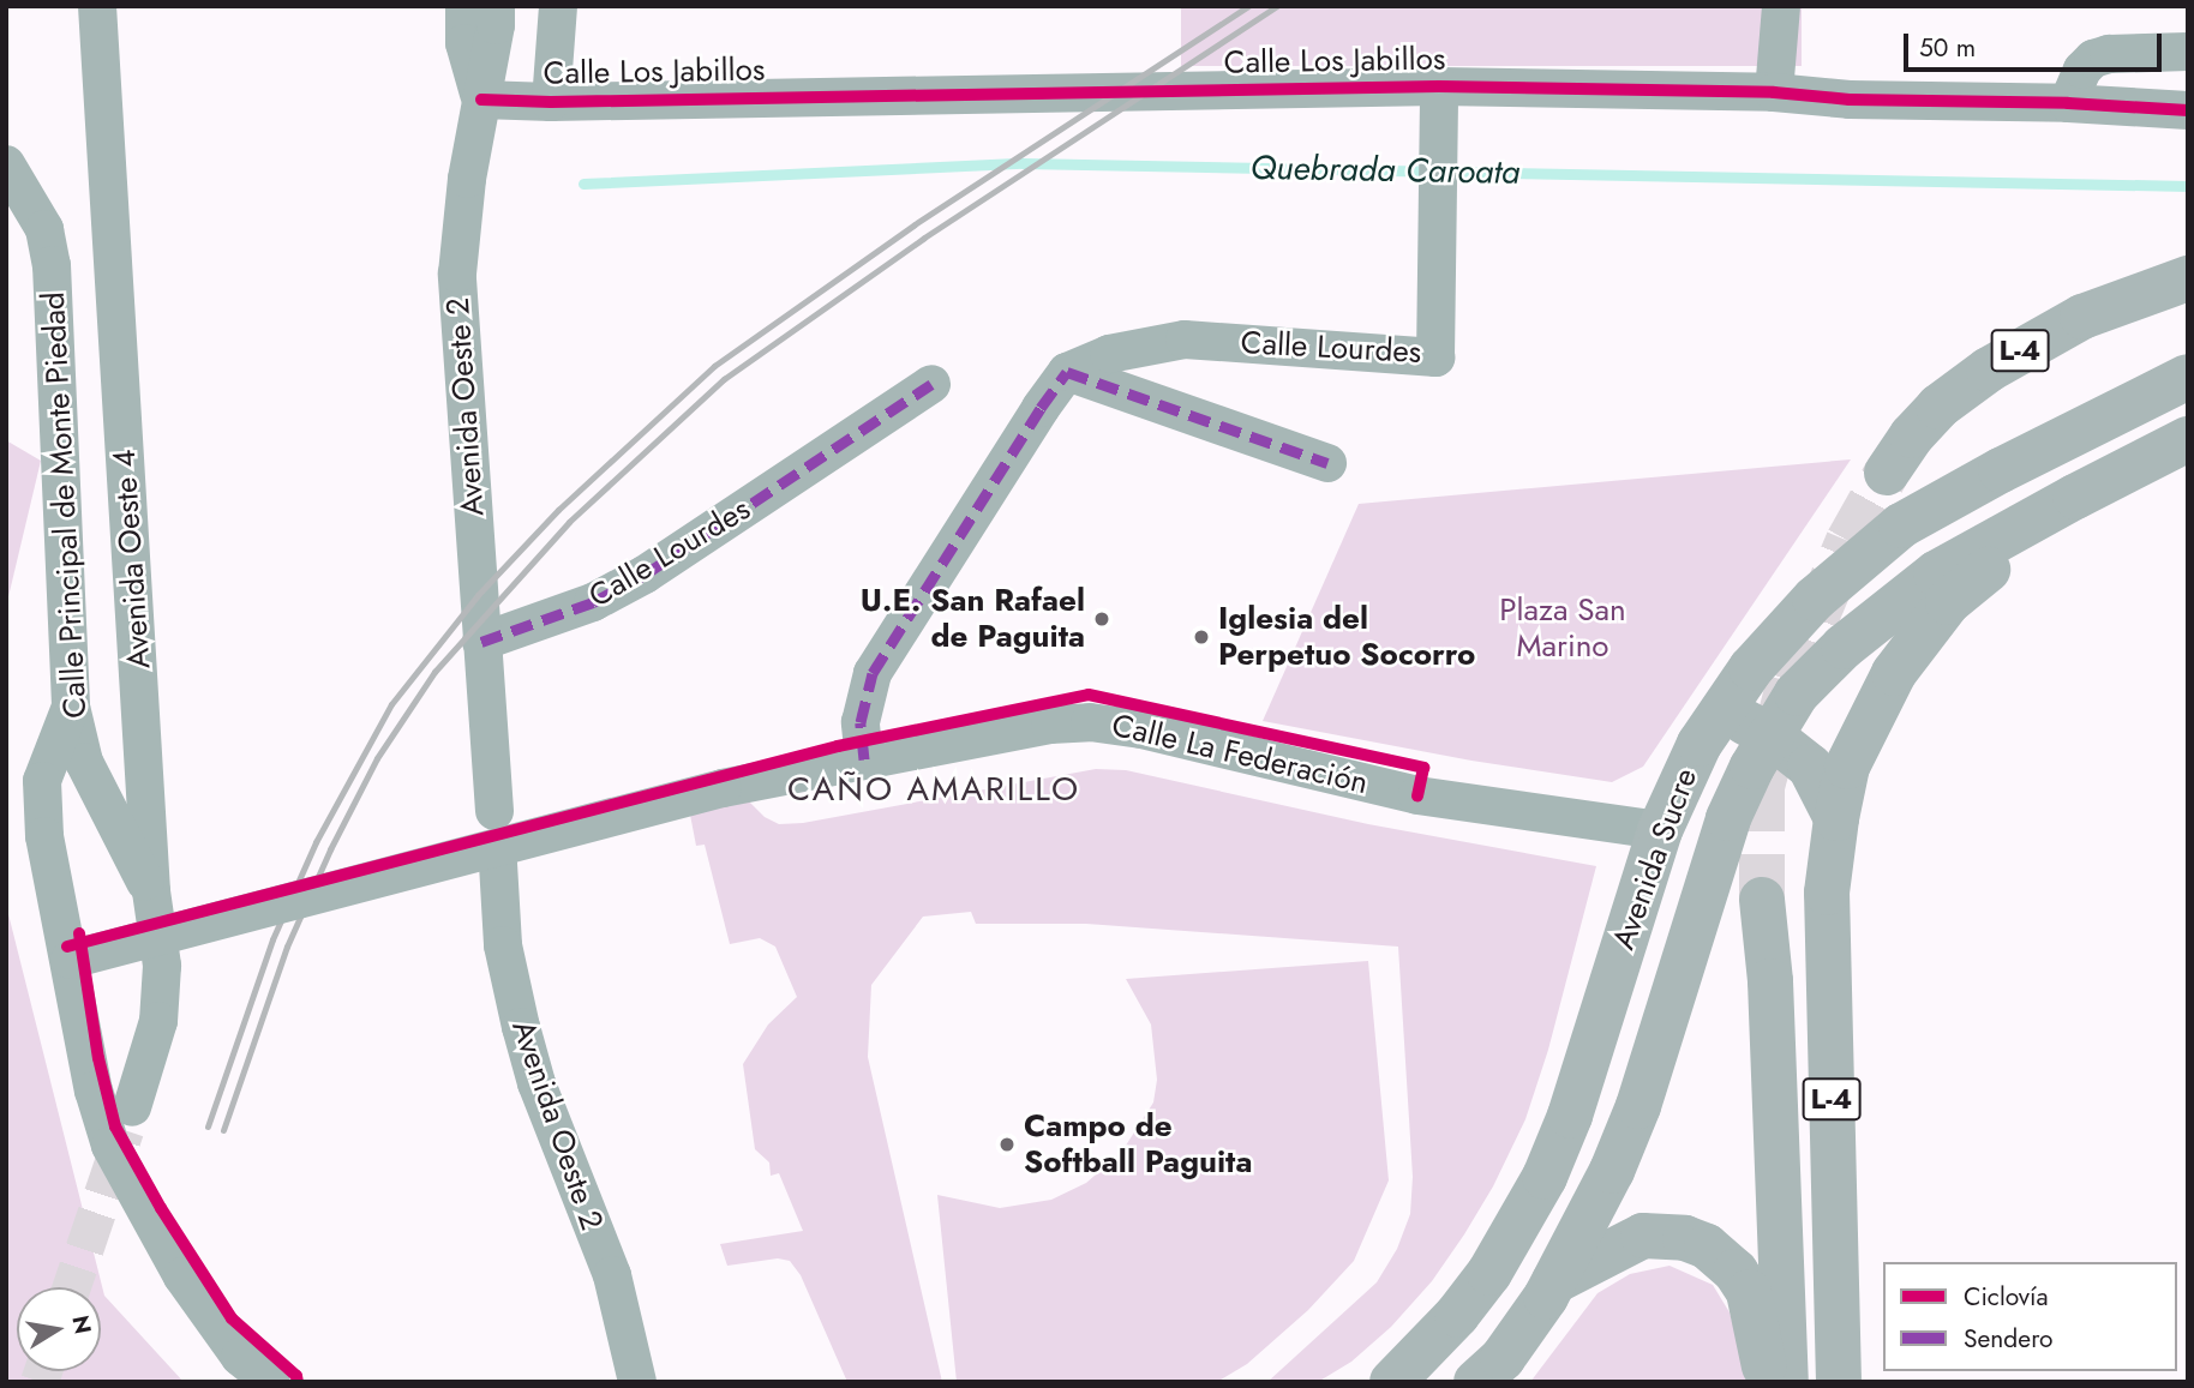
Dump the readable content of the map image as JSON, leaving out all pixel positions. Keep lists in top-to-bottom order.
{
  "streets": {
    "main road": ["L-4", "Avenida Sucre"],
    "street": [
      "Calle Los Jabillos",
      "Calle Lourdes",
      "Avenida Oeste 2",
      "Calle Principal de Monte Piedad",
      "Avenida Oeste 4",
      "Calle La Federación"
    ]
  },
  "crossings": [
    ["Calle Los Jabillos", "Calle Lourdes"],
    ["Calle Los Jabillos", "Avenida Oeste 2"],
    ["Calle Lourdes", "Avenida Oeste 2"],
    ["L-4", "Avenida Sucre"],
    ["Calle Principal de Monte Piedad", "Avenida Oeste 4"],
    ["Calle La Federación", "Avenida Sucre"]
  ],
  "districts": ["CAÑO AMARILLO"],
  "water": ["Quebrada Caroata"],
  "parks": ["Plaza San Marino"],
  "places": ["U.E. San Rafael de Paguita", "Iglesia del Perpetuo Socorro", "Campo de Softball Paguita"],
  "legend": ["Ciclovía", "Sendero"],
  "scale_bar": "50 m",
  "north": "right"
}
